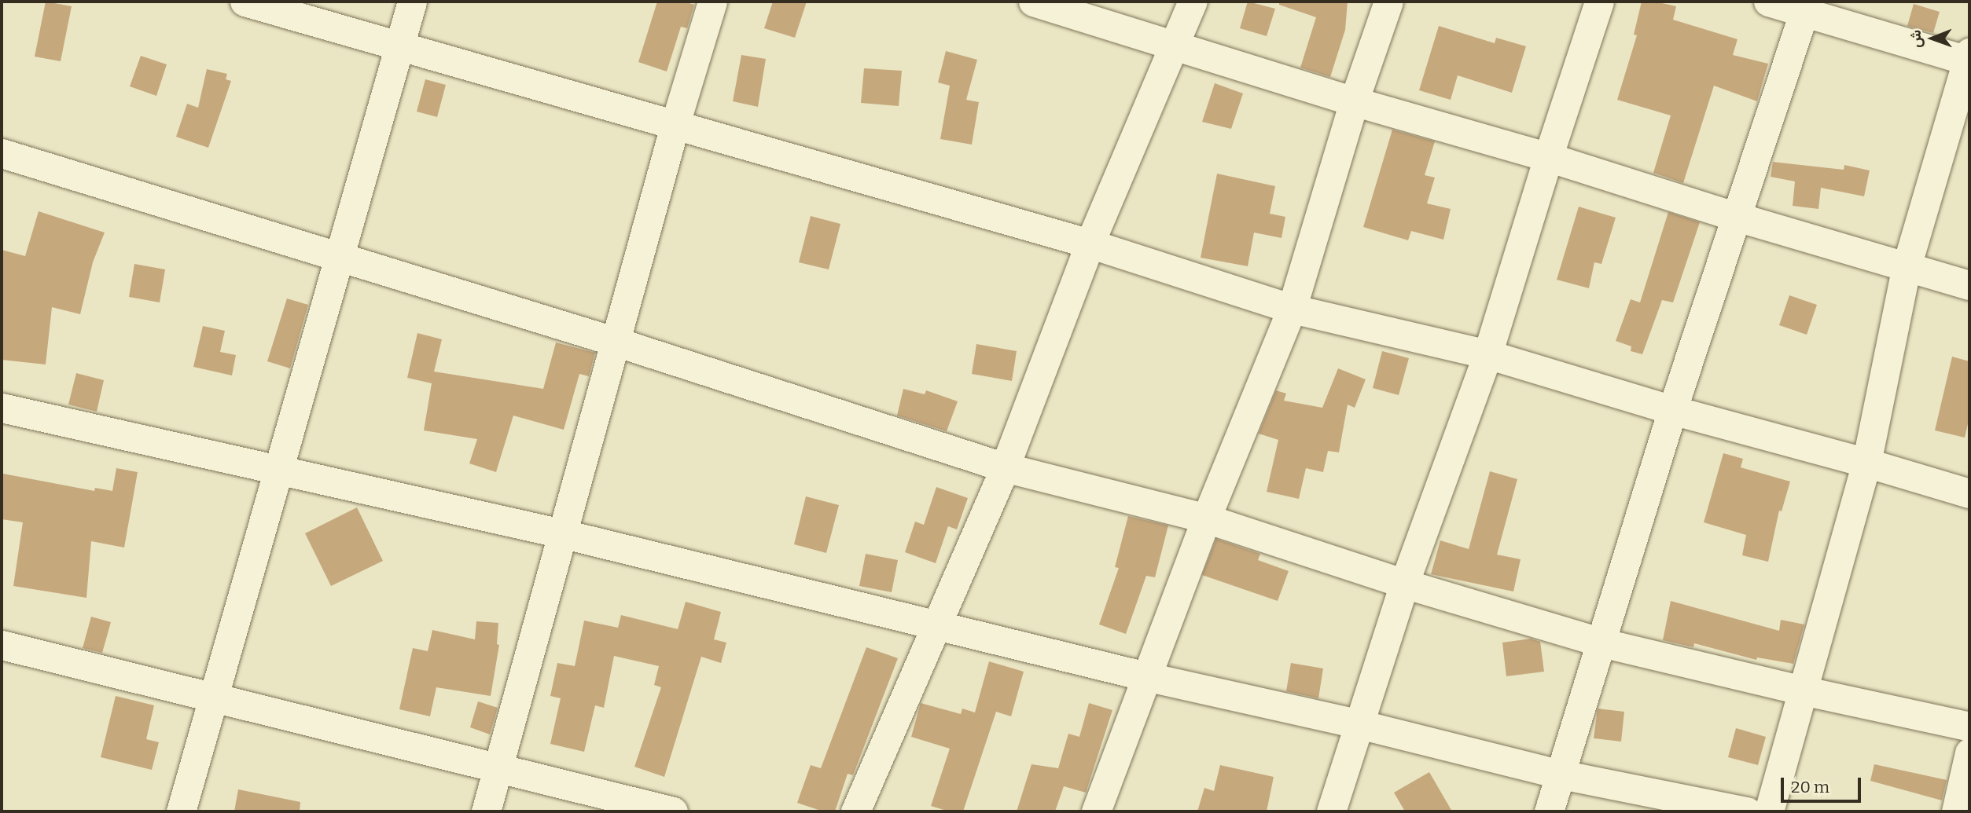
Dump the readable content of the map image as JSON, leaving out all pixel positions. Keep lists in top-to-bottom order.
{
  "scale_bar": "20 m",
  "north": "left"
}
